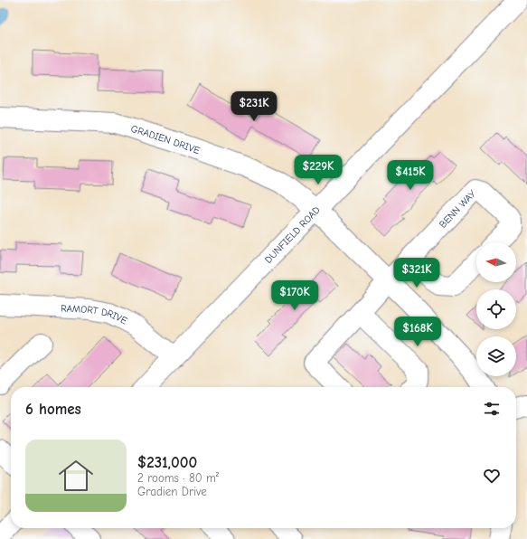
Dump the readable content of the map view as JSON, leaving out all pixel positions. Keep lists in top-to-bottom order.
{
  "streets": {
    "street": [
      "GRADIEN DRIVE",
      "BENN WAY",
      "DUNFIELD ROAD",
      "RAMORT DRIVE"
    ]
  },
  "crossings": [
    ["GRADIEN DRIVE", "BENN WAY"],
    ["GRADIEN DRIVE", "DUNFIELD ROAD"],
    ["DUNFIELD ROAD", "RAMORT DRIVE"]
  ],
  "north": "left",
  "page": {
    "price": [
      "$231K",
      "$229K",
      "$415K",
      "$321K",
      "$170K",
      "$168K"
    ],
    "heading": "6 homes",
    "list": [
      {
        "name": "$231,000",
        "note": "2 rooms · 80 m² · Gradien Drive"
      }
    ]
  }
}
